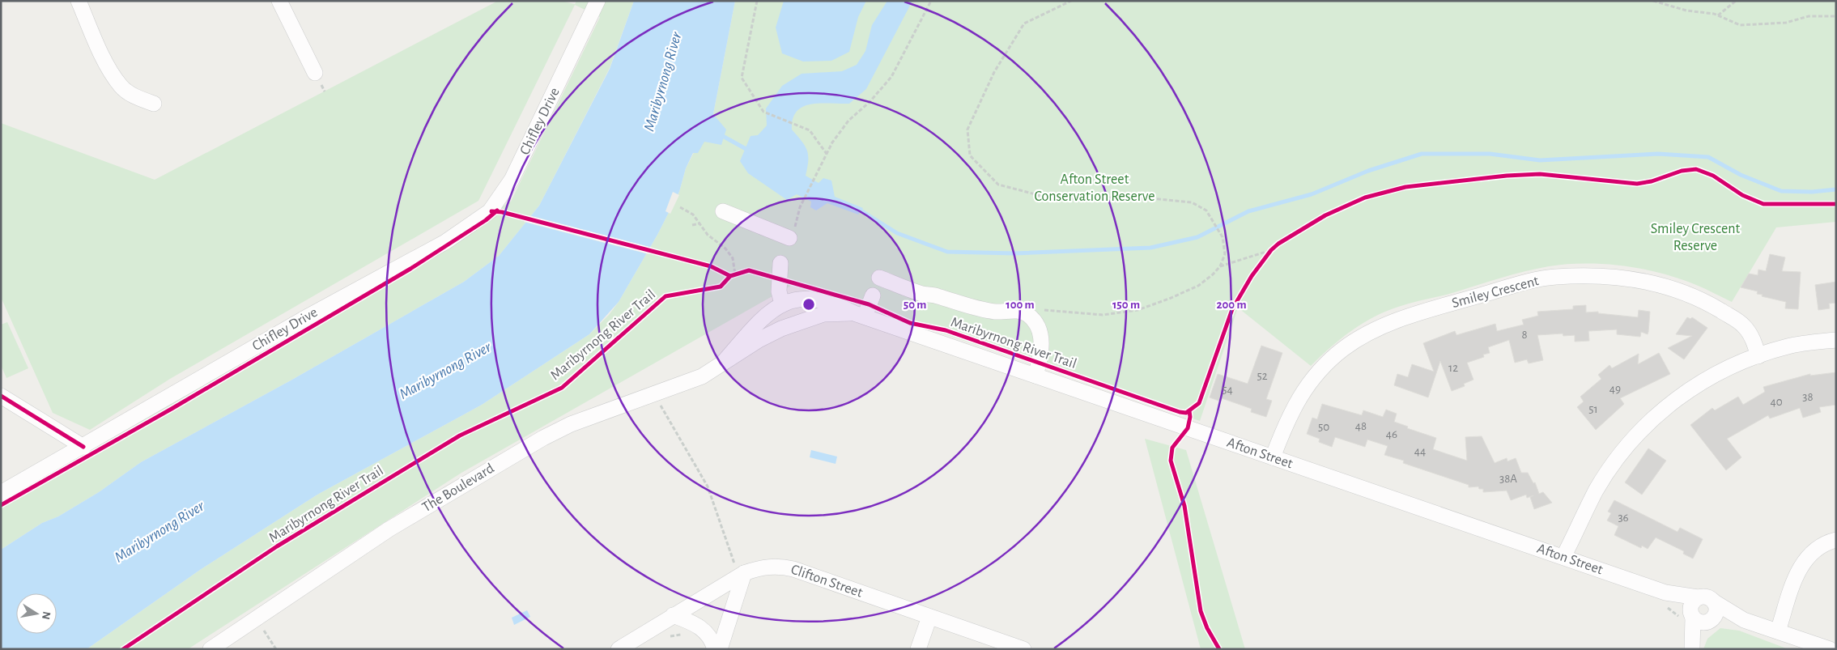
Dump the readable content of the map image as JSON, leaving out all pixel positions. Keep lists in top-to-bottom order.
{
  "streets": {
    "street": [
      "Chifley Drive",
      "Smiley Crescent",
      "Afton Street",
      "The Boulevard",
      "Clifton Street"
    ],
    "cycle path": ["Maribyrnong River Trail"]
  },
  "crossings": [
    ["Smiley Crescent", "Afton Street"],
    ["Afton Street", "The Boulevard"]
  ],
  "water": ["Maribyrnong River"],
  "parks": ["Afton Street Conservation Reserve", "Smiley Crescent Reserve"],
  "house_numbers": [
    "8",
    "12",
    "52",
    "49",
    "54",
    "38",
    "40",
    "51",
    "48",
    "50",
    "46",
    "44",
    "38A",
    "36"
  ],
  "north": "right",
  "rings": [
    "50 m",
    "100 m",
    "150 m",
    "200 m"
  ]
}
